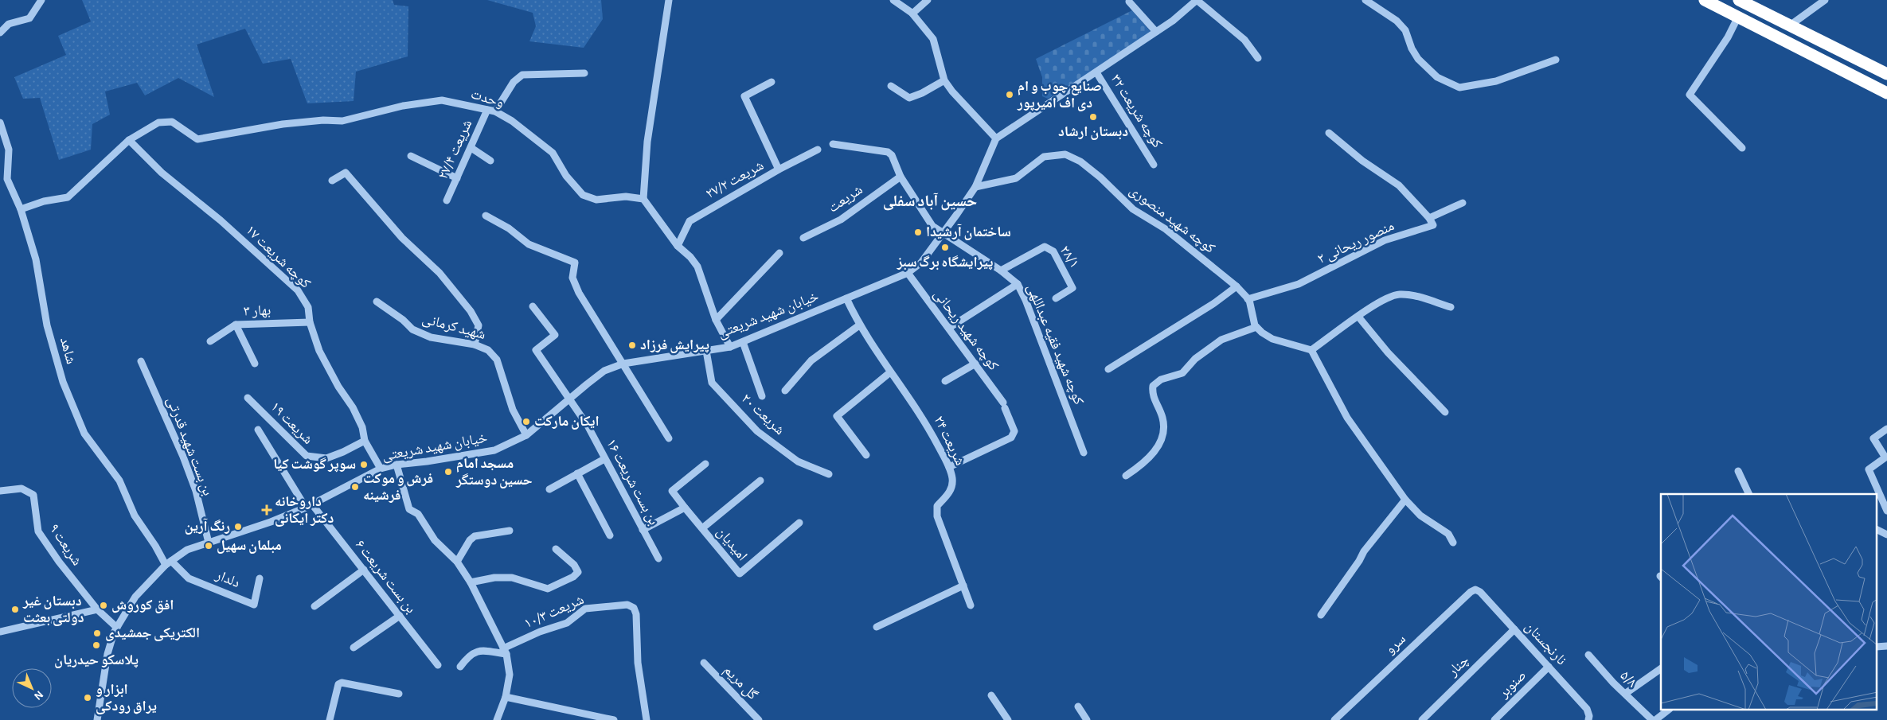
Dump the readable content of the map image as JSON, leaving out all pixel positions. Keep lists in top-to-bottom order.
{
  "streets": {
    "street": [
      "وحدت",
      "کوچه شریعت ۳۲",
      "شریعت ۲۷/۴",
      "شریعت ۲۷/۲",
      "شریعت",
      "کوچه شهید منصوری",
      "منصور ریحانی ۲",
      "کوچه شریعت ۱۷",
      "۲۸/۱",
      "بهار ۳",
      "خیابان شهید شریعتی",
      "شهید کرمانی",
      "کوچه شهید ریحانی",
      "کوچه شهید فقیه عبداللهی",
      "شاهد",
      "شریعت ۲۰",
      "شریعت ۱۹",
      "شریعت ۲۴",
      "بن بست شهید قدرتی",
      "بن بست شریعت ۱۶",
      "امیدیان",
      "شریعت ۹",
      "بن بست شریعت ۶",
      "دلدار",
      "شریعت ۱۰/۳",
      "نارنجستان",
      "سرو",
      "چنار",
      "۵/۸",
      "گل مریم",
      "صنوبر"
    ]
  },
  "crossings": [
    ["وحدت", "شریعت ۲۷/۴"],
    ["وحدت", "کوچه شریعت ۱۷"],
    ["وحدت", "شاهد"],
    ["شریعت", "کوچه شهید فقیه عبداللهی"],
    ["کوچه شهید منصوری", "منصور ریحانی ۲"],
    ["کوچه شهید منصوری", "خیابان شهید شریعتی"],
    ["کوچه شریعت ۱۷", "بهار ۳"],
    ["کوچه شریعت ۱۷", "خیابان شهید شریعتی"],
    ["کوچه شریعت ۱۷", "شریعت ۱۹"],
    ["۲۸/۱", "کوچه شهید فقیه عبداللهی"],
    ["خیابان شهید شریعتی", "شهید کرمانی"],
    ["خیابان شهید شریعتی", "کوچه شهید ریحانی"],
    ["خیابان شهید شریعتی", "کوچه شهید فقیه عبداللهی"],
    ["خیابان شهید شریعتی", "شاهد"],
    ["خیابان شهید شریعتی", "شریعت ۲۰"],
    ["خیابان شهید شریعتی", "شریعت ۲۴"],
    ["خیابان شهید شریعتی", "بن بست شهید قدرتی"],
    ["خیابان شهید شریعتی", "بن بست شریعت ۱۶"],
    ["خیابان شهید شریعتی", "شریعت ۹"],
    ["خیابان شهید شریعتی", "بن بست شریعت ۶"],
    ["خیابان شهید شریعتی", "دلدار"],
    ["کوچه شهید ریحانی", "شریعت ۲۴"],
    ["شاهد", "دلدار"],
    ["نارنجستان", "سرو"],
    ["نارنجستان", "چنار"],
    ["نارنجستان", "صنوبر"]
  ],
  "districts": ["حسین آباد سفلی"],
  "places": {
    "other": [
      "صنایع چوب و ام دی اف امیرپور",
      "دبستان ارشاد",
      "ساختمان آرشیدا",
      "پیرایشگاه برگ سبز",
      "پیرایش فرزاد",
      "ایکان مارکت",
      "سوپر گوشت کیا",
      "مسجد امام حسین دوستگر",
      "فرش و موکت فرشینه",
      "رنگ آرین",
      "مبلمان سهیل",
      "افق کوروش",
      "دبستان غیر دولتی بعثت",
      "الکتریکی جمشیدی",
      "پلاسکو حیدریان",
      "ابزار و یراق رودکی"
    ],
    "health": ["داروخانه دکتر ایکانی"]
  },
  "north": "bottom right"
}
